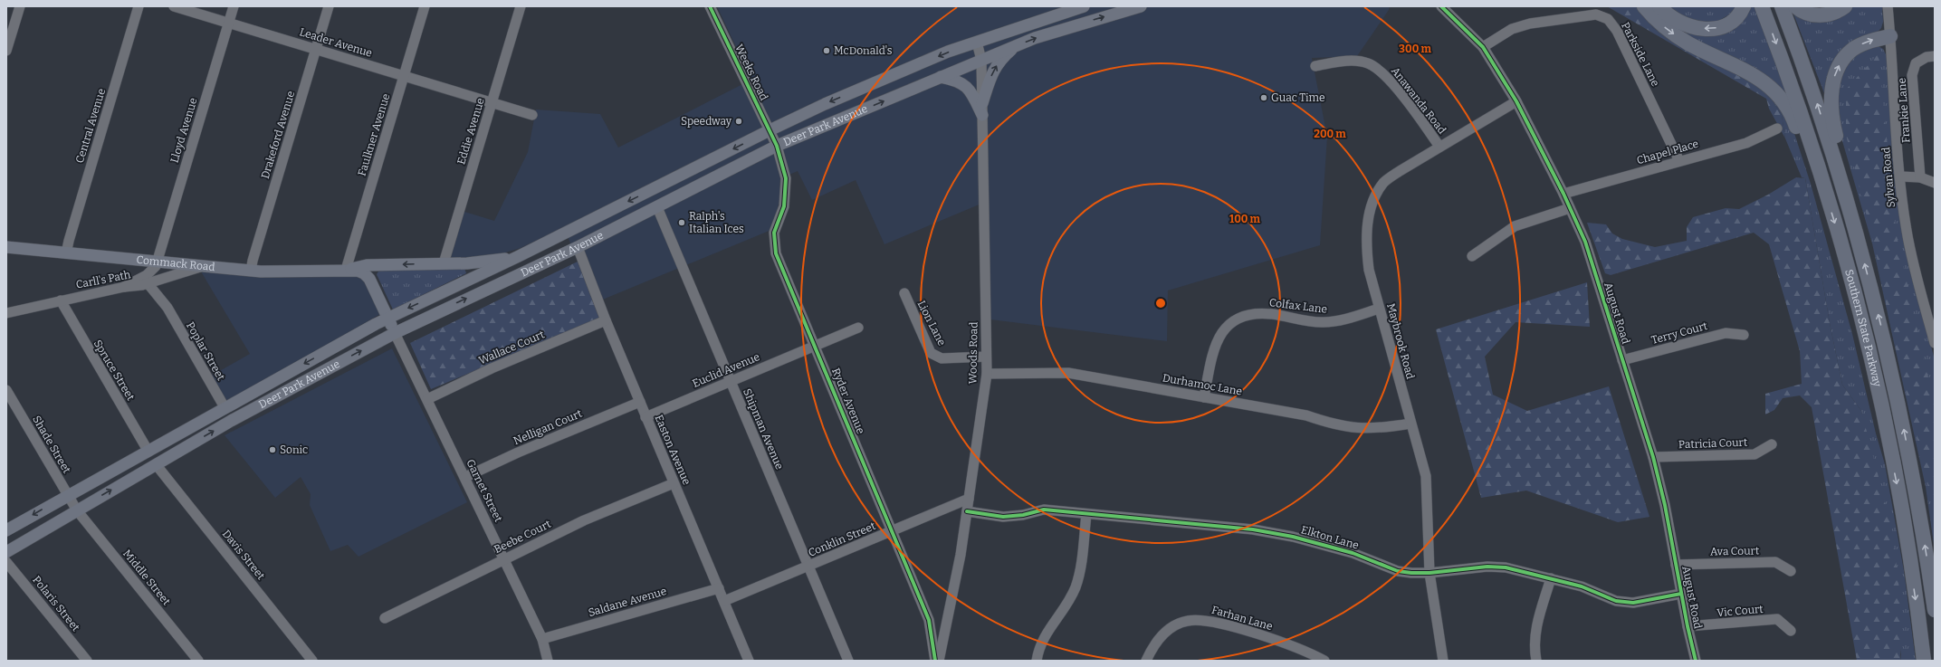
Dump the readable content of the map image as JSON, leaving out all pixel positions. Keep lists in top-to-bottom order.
{
  "streets": {
    "highway": ["Southern State Parkway"],
    "main road": ["Deer Park Avenue", "Commack Road"],
    "street": [
      "Leader Avenue",
      "Parkside Lane",
      "Weeks Road",
      "Anawanda Road",
      "Frankie Lane",
      "Central Avenue",
      "Lloyd Avenue",
      "Eddie Avenue",
      "Drakeford Avenue",
      "Faulkner Avenue",
      "Chapel Place",
      "Sylvan Road",
      "Carll's Path",
      "Colfax Lane",
      "August Road",
      "Lion Lane",
      "Terry Court",
      "Maybrook Road",
      "Wallace Court",
      "Poplar Street",
      "Woods Road",
      "Spruce Street",
      "Euclid Avenue",
      "Durhamoc Lane",
      "Ryder Avenue",
      "Nelligan Court",
      "Shipman Avenue",
      "Patricia Court",
      "Shade Street",
      "Easton Avenue",
      "Garnet Street",
      "Beebe Court",
      "Elkton Lane",
      "Conklin Street",
      "Ava Court",
      "Davis Street",
      "Middle Street",
      "Saldane Avenue",
      "Polaris Street",
      "Vic Court",
      "Farhan Lane"
    ]
  },
  "crossings": [
    ["Leader Avenue", "Lloyd Avenue"],
    ["Leader Avenue", "Eddie Avenue"],
    ["Leader Avenue", "Drakeford Avenue"],
    ["Leader Avenue", "Faulkner Avenue"],
    ["Parkside Lane", "Chapel Place"],
    ["Parkside Lane", "August Road"],
    ["Weeks Road", "Deer Park Avenue"],
    ["Weeks Road", "Ryder Avenue"],
    ["Anawanda Road", "Maybrook Road"],
    ["Central Avenue", "Commack Road"],
    ["Deer Park Avenue", "Commack Road"],
    ["Deer Park Avenue", "Poplar Street"],
    ["Deer Park Avenue", "Woods Road"],
    ["Deer Park Avenue", "Spruce Street"],
    ["Deer Park Avenue", "Ryder Avenue"],
    ["Deer Park Avenue", "Shipman Avenue"],
    ["Deer Park Avenue", "Shade Street"],
    ["Deer Park Avenue", "Easton Avenue"],
    ["Deer Park Avenue", "Garnet Street"],
    ["Deer Park Avenue", "Davis Street"],
    ["Deer Park Avenue", "Middle Street"],
    ["Lloyd Avenue", "Commack Road"],
    ["Eddie Avenue", "Commack Road"],
    ["Drakeford Avenue", "Commack Road"],
    ["Faulkner Avenue", "Commack Road"],
    ["Chapel Place", "August Road"],
    ["Commack Road", "Carll's Path"],
    ["Commack Road", "Garnet Street"],
    ["Carll's Path", "Poplar Street"],
    ["Carll's Path", "Spruce Street"],
    ["Colfax Lane", "Maybrook Road"],
    ["Colfax Lane", "Durhamoc Lane"],
    ["August Road", "Terry Court"],
    ["August Road", "Maybrook Road"],
    ["August Road", "Patricia Court"],
    ["August Road", "Elkton Lane"],
    ["August Road", "Ava Court"],
    ["August Road", "Vic Court"],
    ["Lion Lane", "Woods Road"],
    ["Maybrook Road", "Durhamoc Lane"],
    ["Maybrook Road", "Elkton Lane"],
    ["Wallace Court", "Easton Avenue"],
    ["Wallace Court", "Garnet Street"],
    ["Woods Road", "Durhamoc Lane"],
    ["Woods Road", "Elkton Lane"],
    ["Woods Road", "Conklin Street"],
    ["Euclid Avenue", "Ryder Avenue"],
    ["Euclid Avenue", "Shipman Avenue"],
    ["Euclid Avenue", "Easton Avenue"],
    ["Ryder Avenue", "Conklin Street"],
    ["Nelligan Court", "Easton Avenue"],
    ["Nelligan Court", "Garnet Street"],
    ["Shipman Avenue", "Conklin Street"],
    ["Shade Street", "Middle Street"],
    ["Easton Avenue", "Beebe Court"],
    ["Easton Avenue", "Conklin Street"],
    ["Easton Avenue", "Saldane Avenue"],
    ["Garnet Street", "Beebe Court"],
    ["Garnet Street", "Saldane Avenue"]
  ],
  "places": [
    "McDonald's",
    "Guac Time",
    "Speedway",
    "Ralph's Italian Ices",
    "Sonic"
  ],
  "rings": ["300 m", "200 m", "100 m"]
}
